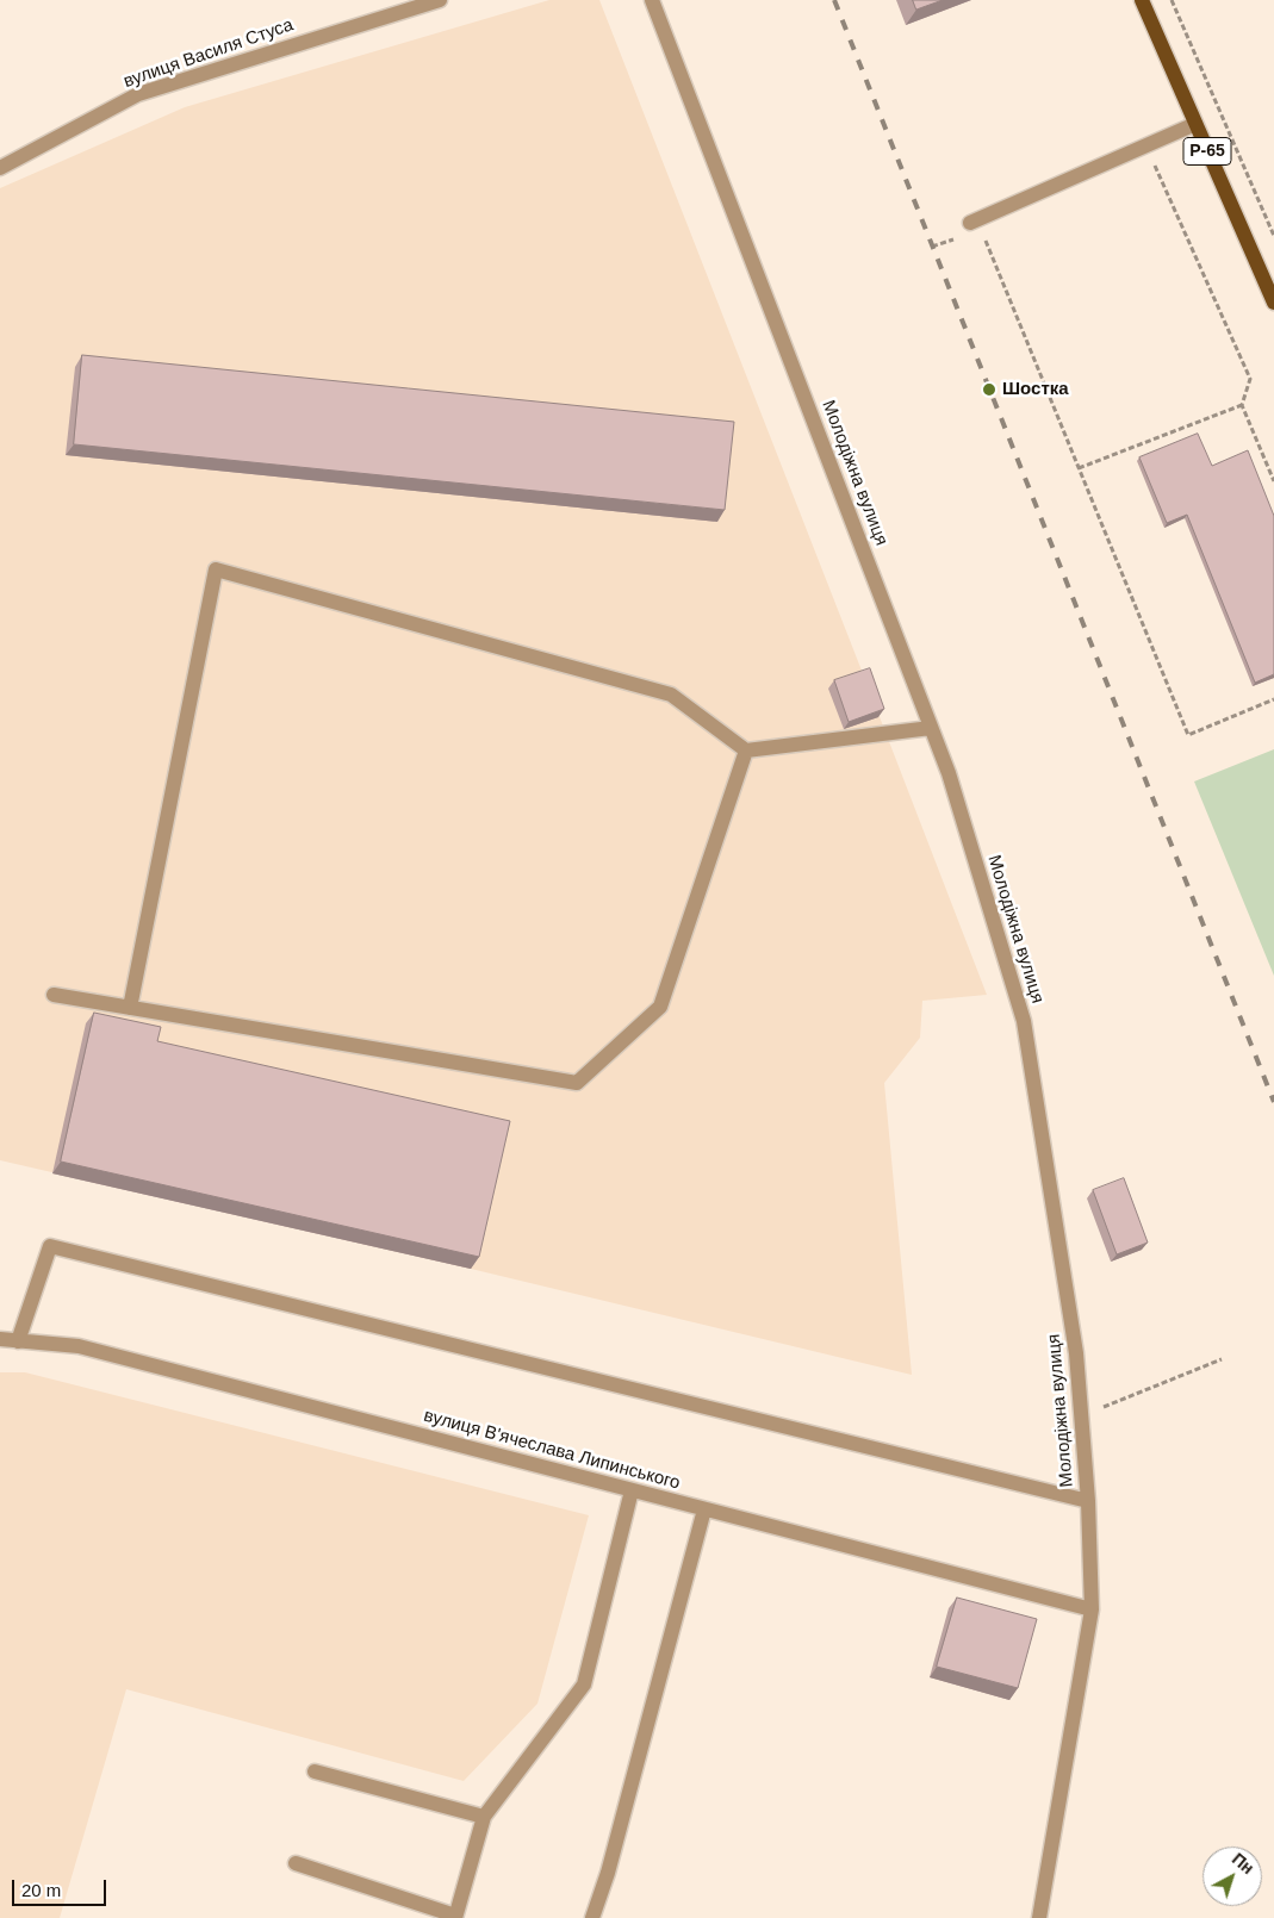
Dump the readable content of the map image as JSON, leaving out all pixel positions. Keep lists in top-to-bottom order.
{
  "streets": {
    "main road": ["Р-65"],
    "street": ["вулиця Василя Стуса", "Молодіжна вулиця", "вулиця В'ячеслава Липинського"]
  },
  "crossings": [
    ["Молодіжна вулиця", "вулиця В'ячеслава Липинського"]
  ],
  "places": ["Шостка"],
  "scale_bar": "20 m",
  "north": "top right"
}
